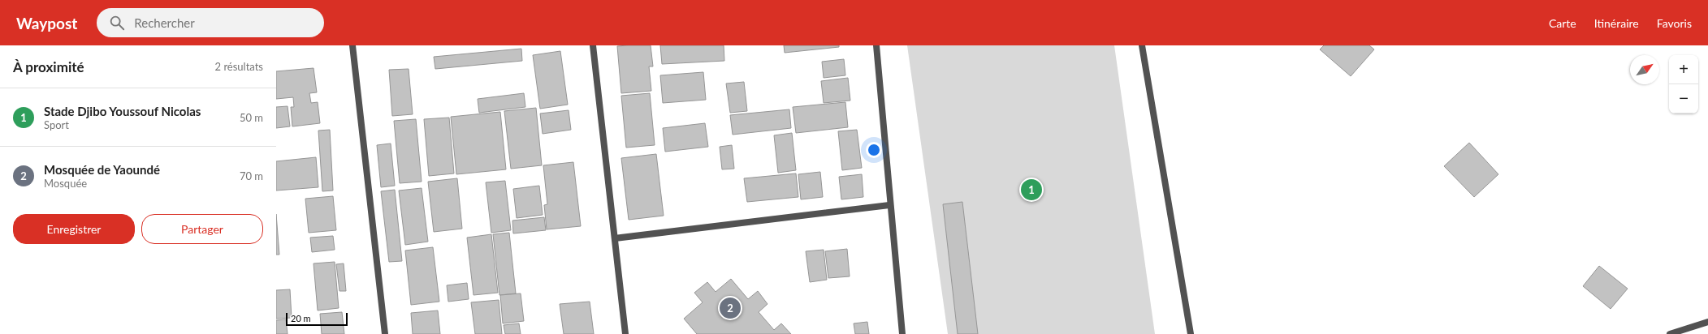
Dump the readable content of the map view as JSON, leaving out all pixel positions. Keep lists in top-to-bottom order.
{
  "scale_bar": "20 m",
  "north": "top right",
  "page": {
    "header": "Waypost",
    "search": "Rechercher",
    "nav": ["Carte", "Itinéraire", "Favoris"],
    "heading": ["À proximité", "2 résultats"],
    "map_buttons": ["+", "−"],
    "list": [
      {
        "mark": "1",
        "name": "Stade Djibo Youssouf Nicolas",
        "note": "Sport",
        "value": "50 m"
      },
      {
        "mark": "2",
        "name": "Mosquée de Yaoundé",
        "note": "Mosquée",
        "value": "70 m"
      }
    ],
    "pins": ["1", "2"],
    "buttons": ["Enregistrer", "Partager"],
    "scale": "20 m"
  }
}
